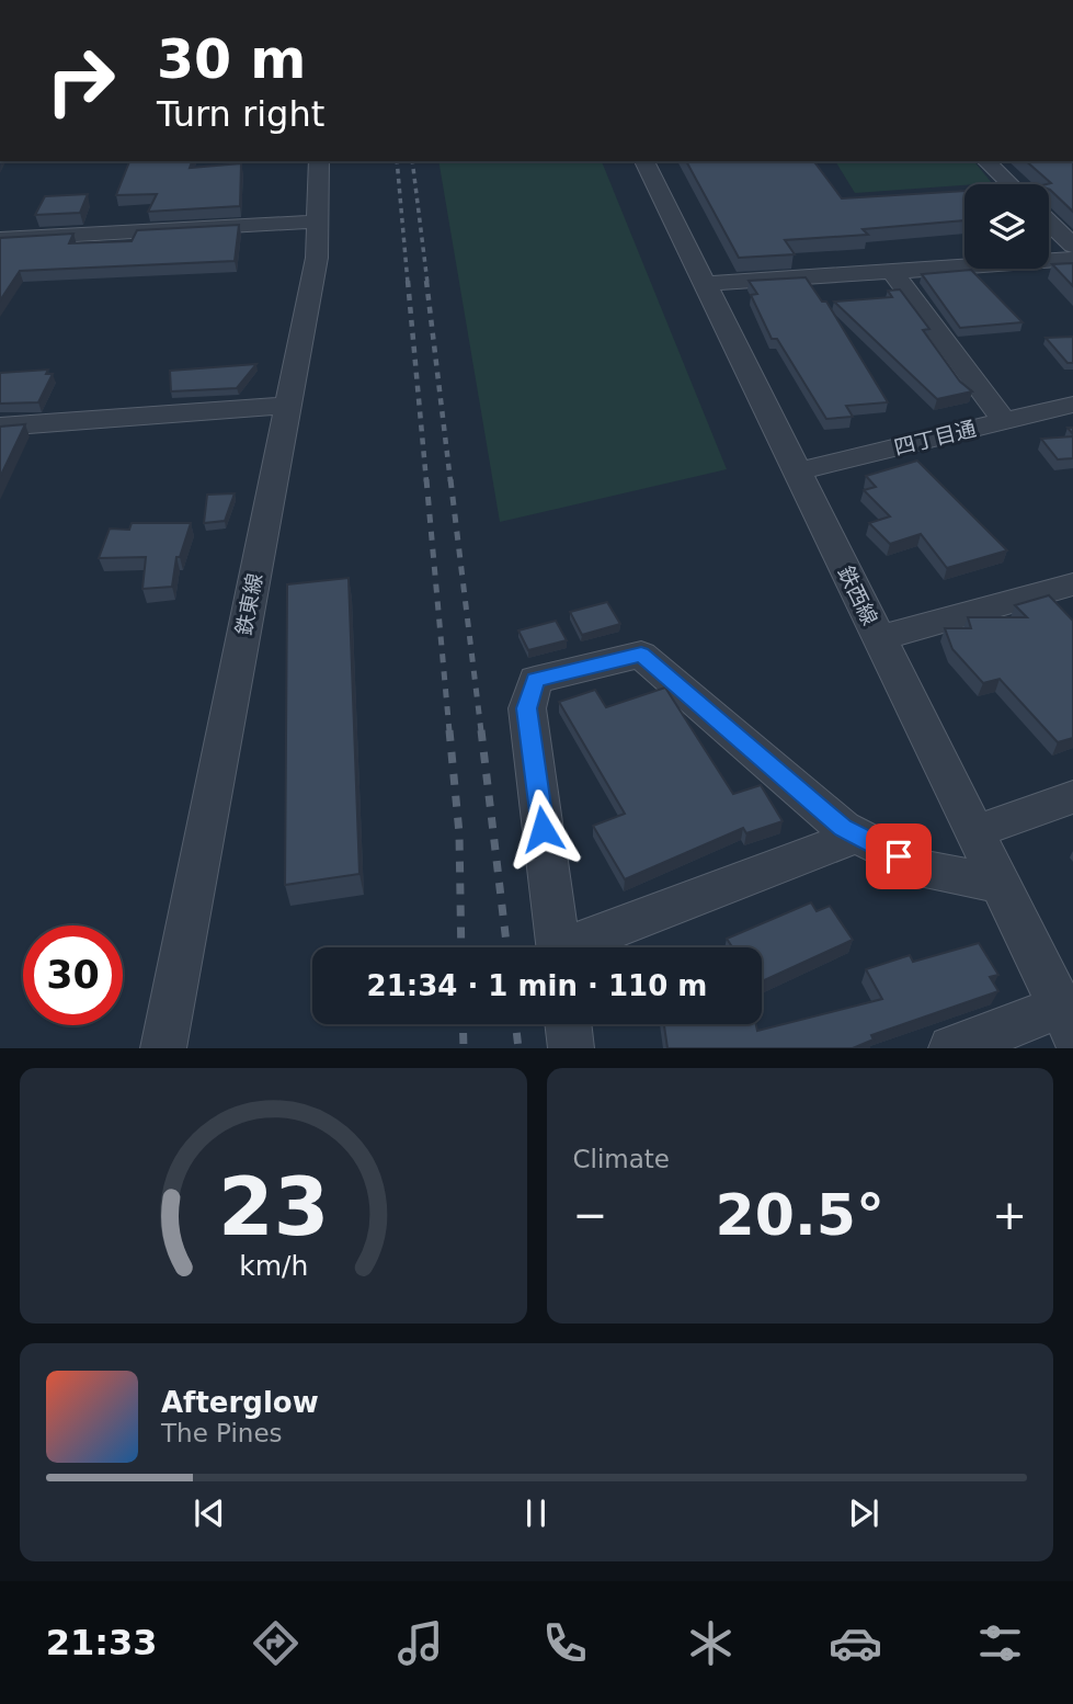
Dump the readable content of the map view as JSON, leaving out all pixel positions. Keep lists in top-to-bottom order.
{
  "streets": {
    "street": ["四丁目通", "鉄西線", "鉄東線"]
  },
  "crossings": [
    ["四丁目通", "鉄西線"]
  ],
  "page": {
    "turn": ["30 m", "Turn right"],
    "limit": "30",
    "trip": "21:34 · 1 min · 110 m",
    "tile": "Climate",
    "heat": ["−", "20.5°", "+"],
    "song": ["Afterglow", "The Pines"],
    "tabs": "21:33",
    "gauge": ["23", "km/h"]
  }
}
